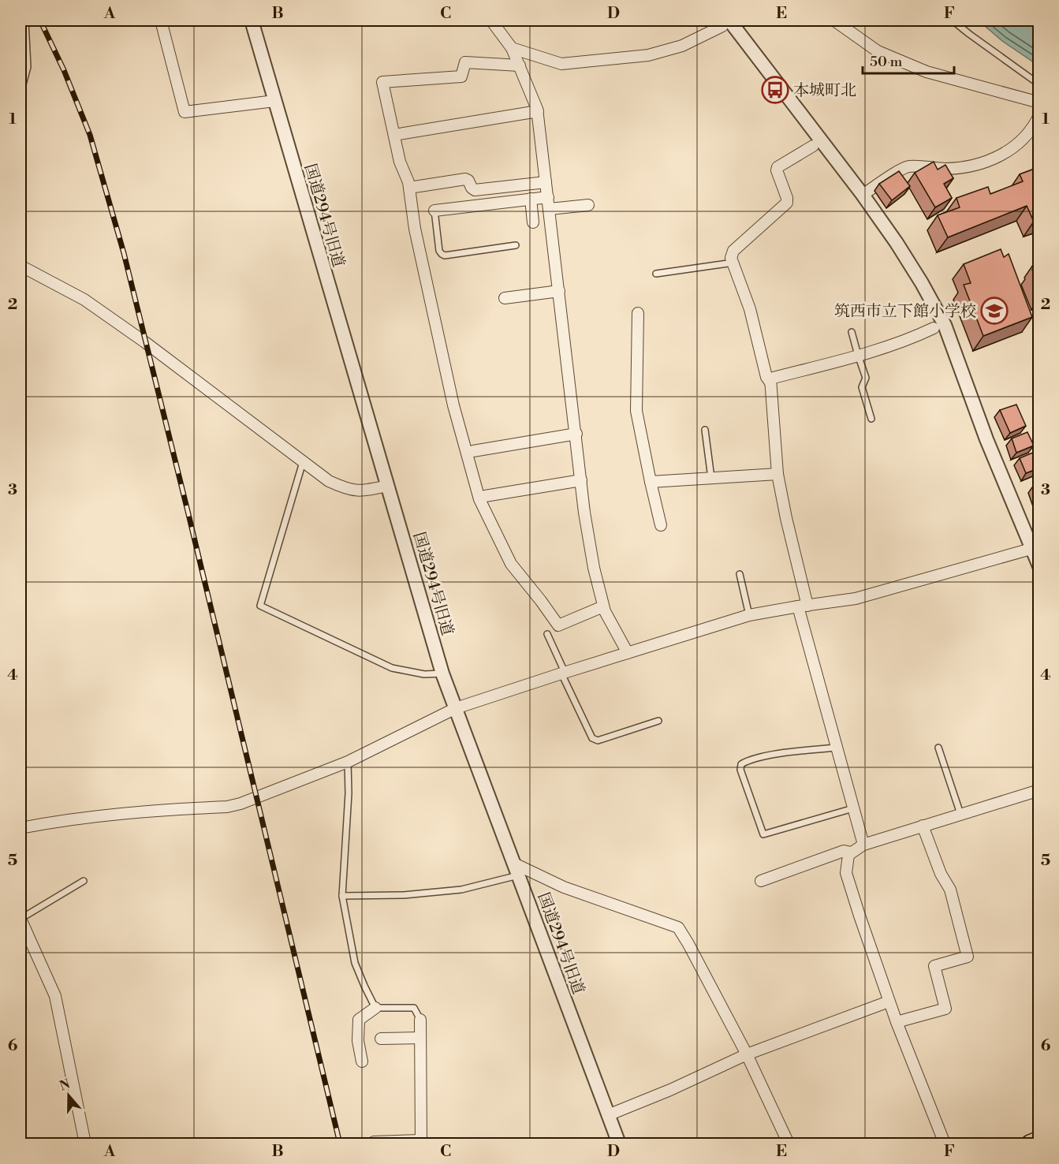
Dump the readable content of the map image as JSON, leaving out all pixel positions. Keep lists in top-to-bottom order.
{
  "streets": {
    "street": ["国道294号旧道"]
  },
  "places": {
    "bus stop": ["本城町北"],
    "school or university": ["筑西市立下館小学校"]
  },
  "scale_bar": "50 m",
  "north": "top",
  "grid": {
    "columns": [
      "A",
      "B",
      "C",
      "D",
      "E",
      "F"
    ],
    "rows": [
      "1",
      "2",
      "3",
      "4",
      "5",
      "6"
    ]
  }
}
